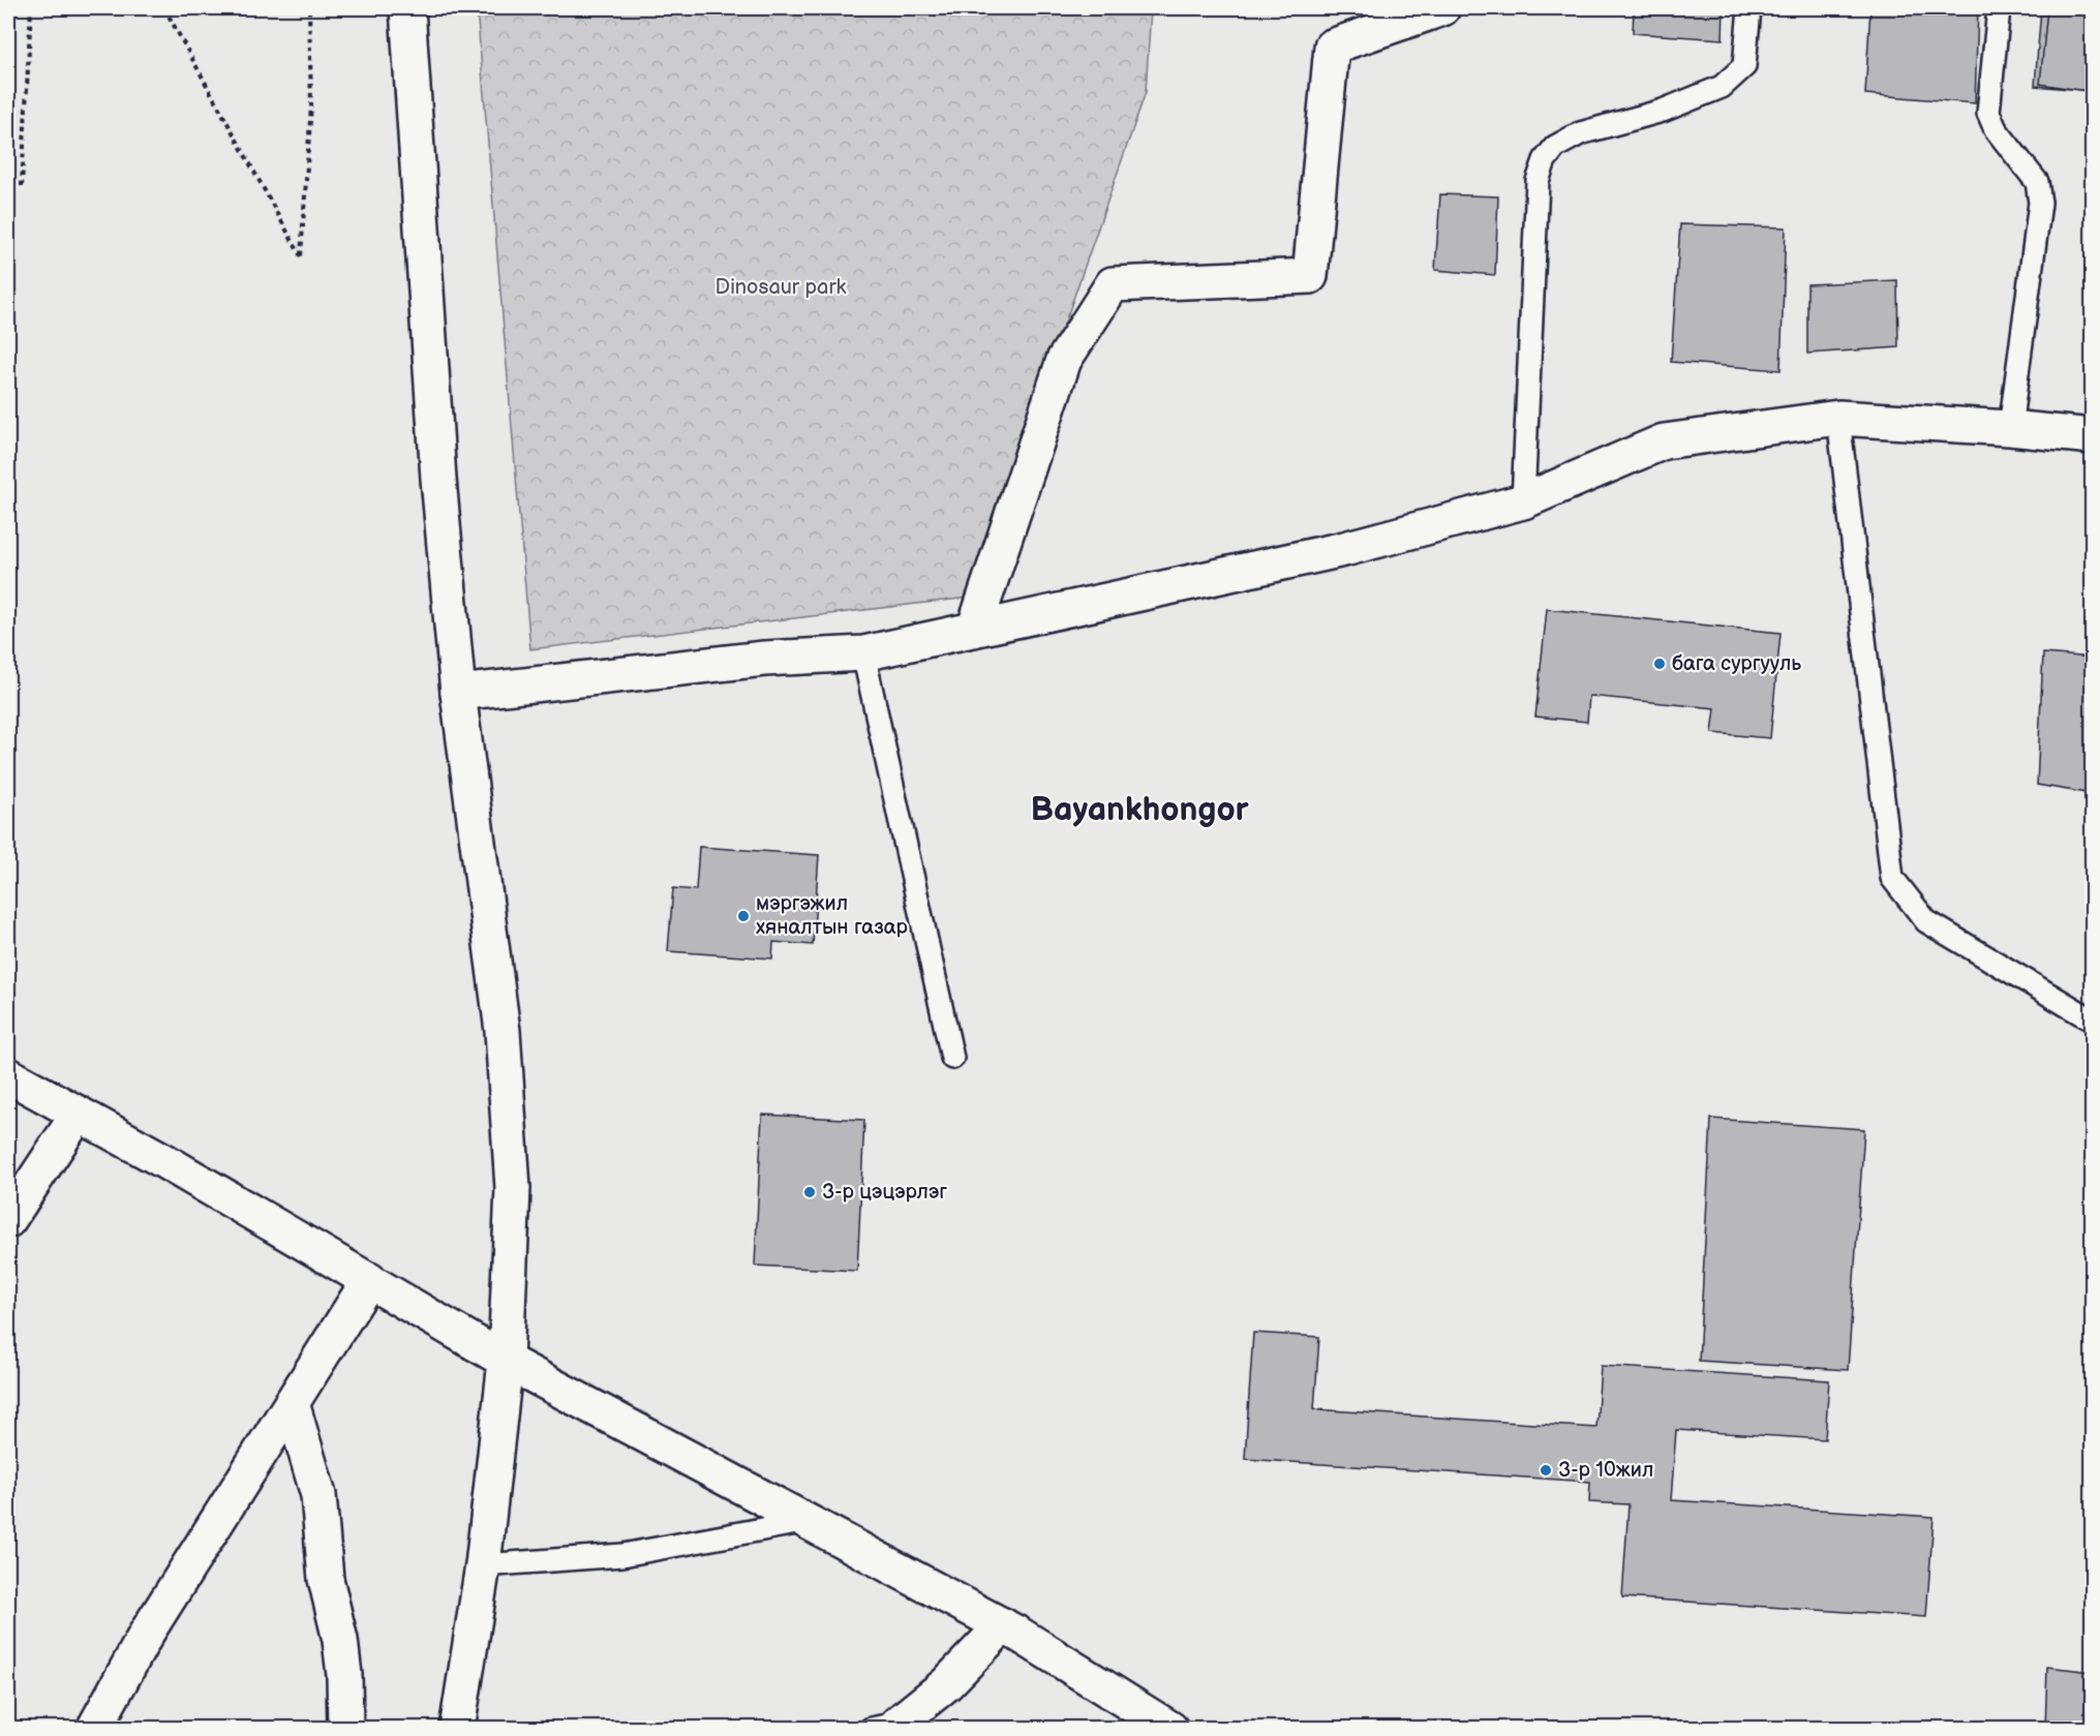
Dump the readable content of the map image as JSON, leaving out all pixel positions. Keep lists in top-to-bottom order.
{
  "districts": ["Bayankhongor"],
  "parks": ["Dinosaur park"],
  "places": [
    "бага сургууль",
    "мэргэжил хяналтын газар",
    "3-р цэцэрлэг",
    "3-р 10жил"
  ]
}
